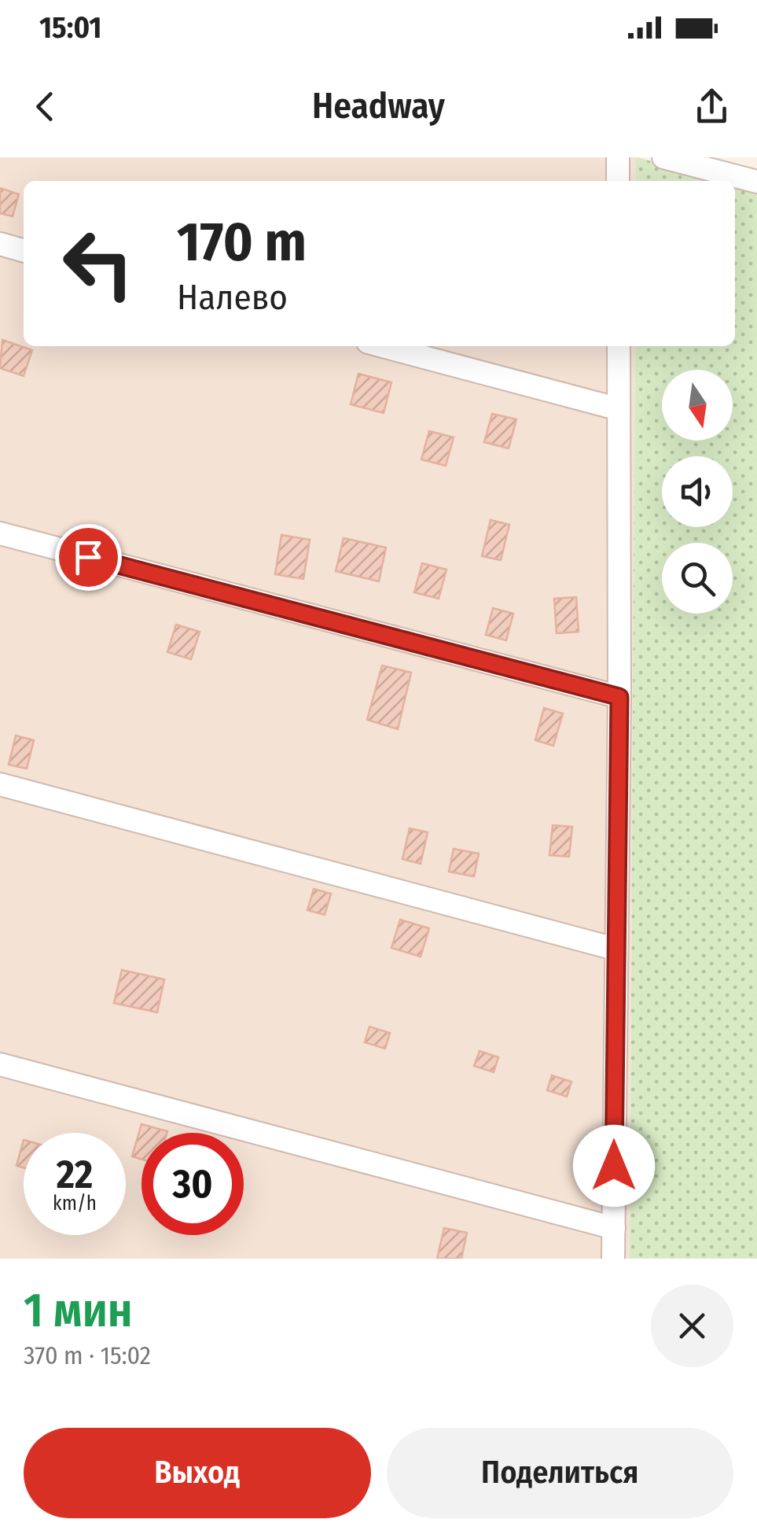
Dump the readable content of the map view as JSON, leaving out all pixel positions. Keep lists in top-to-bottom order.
{
  "north": "bottom",
  "page": {
    "status": "15:01",
    "header": "Headway",
    "turn": ["170 m", "Налево"],
    "speed": "22 km/h",
    "limit": "30",
    "heading": ["1 мин", "370 m · 15:02"],
    "buttons": ["Выход", "Поделиться"]
  }
}
